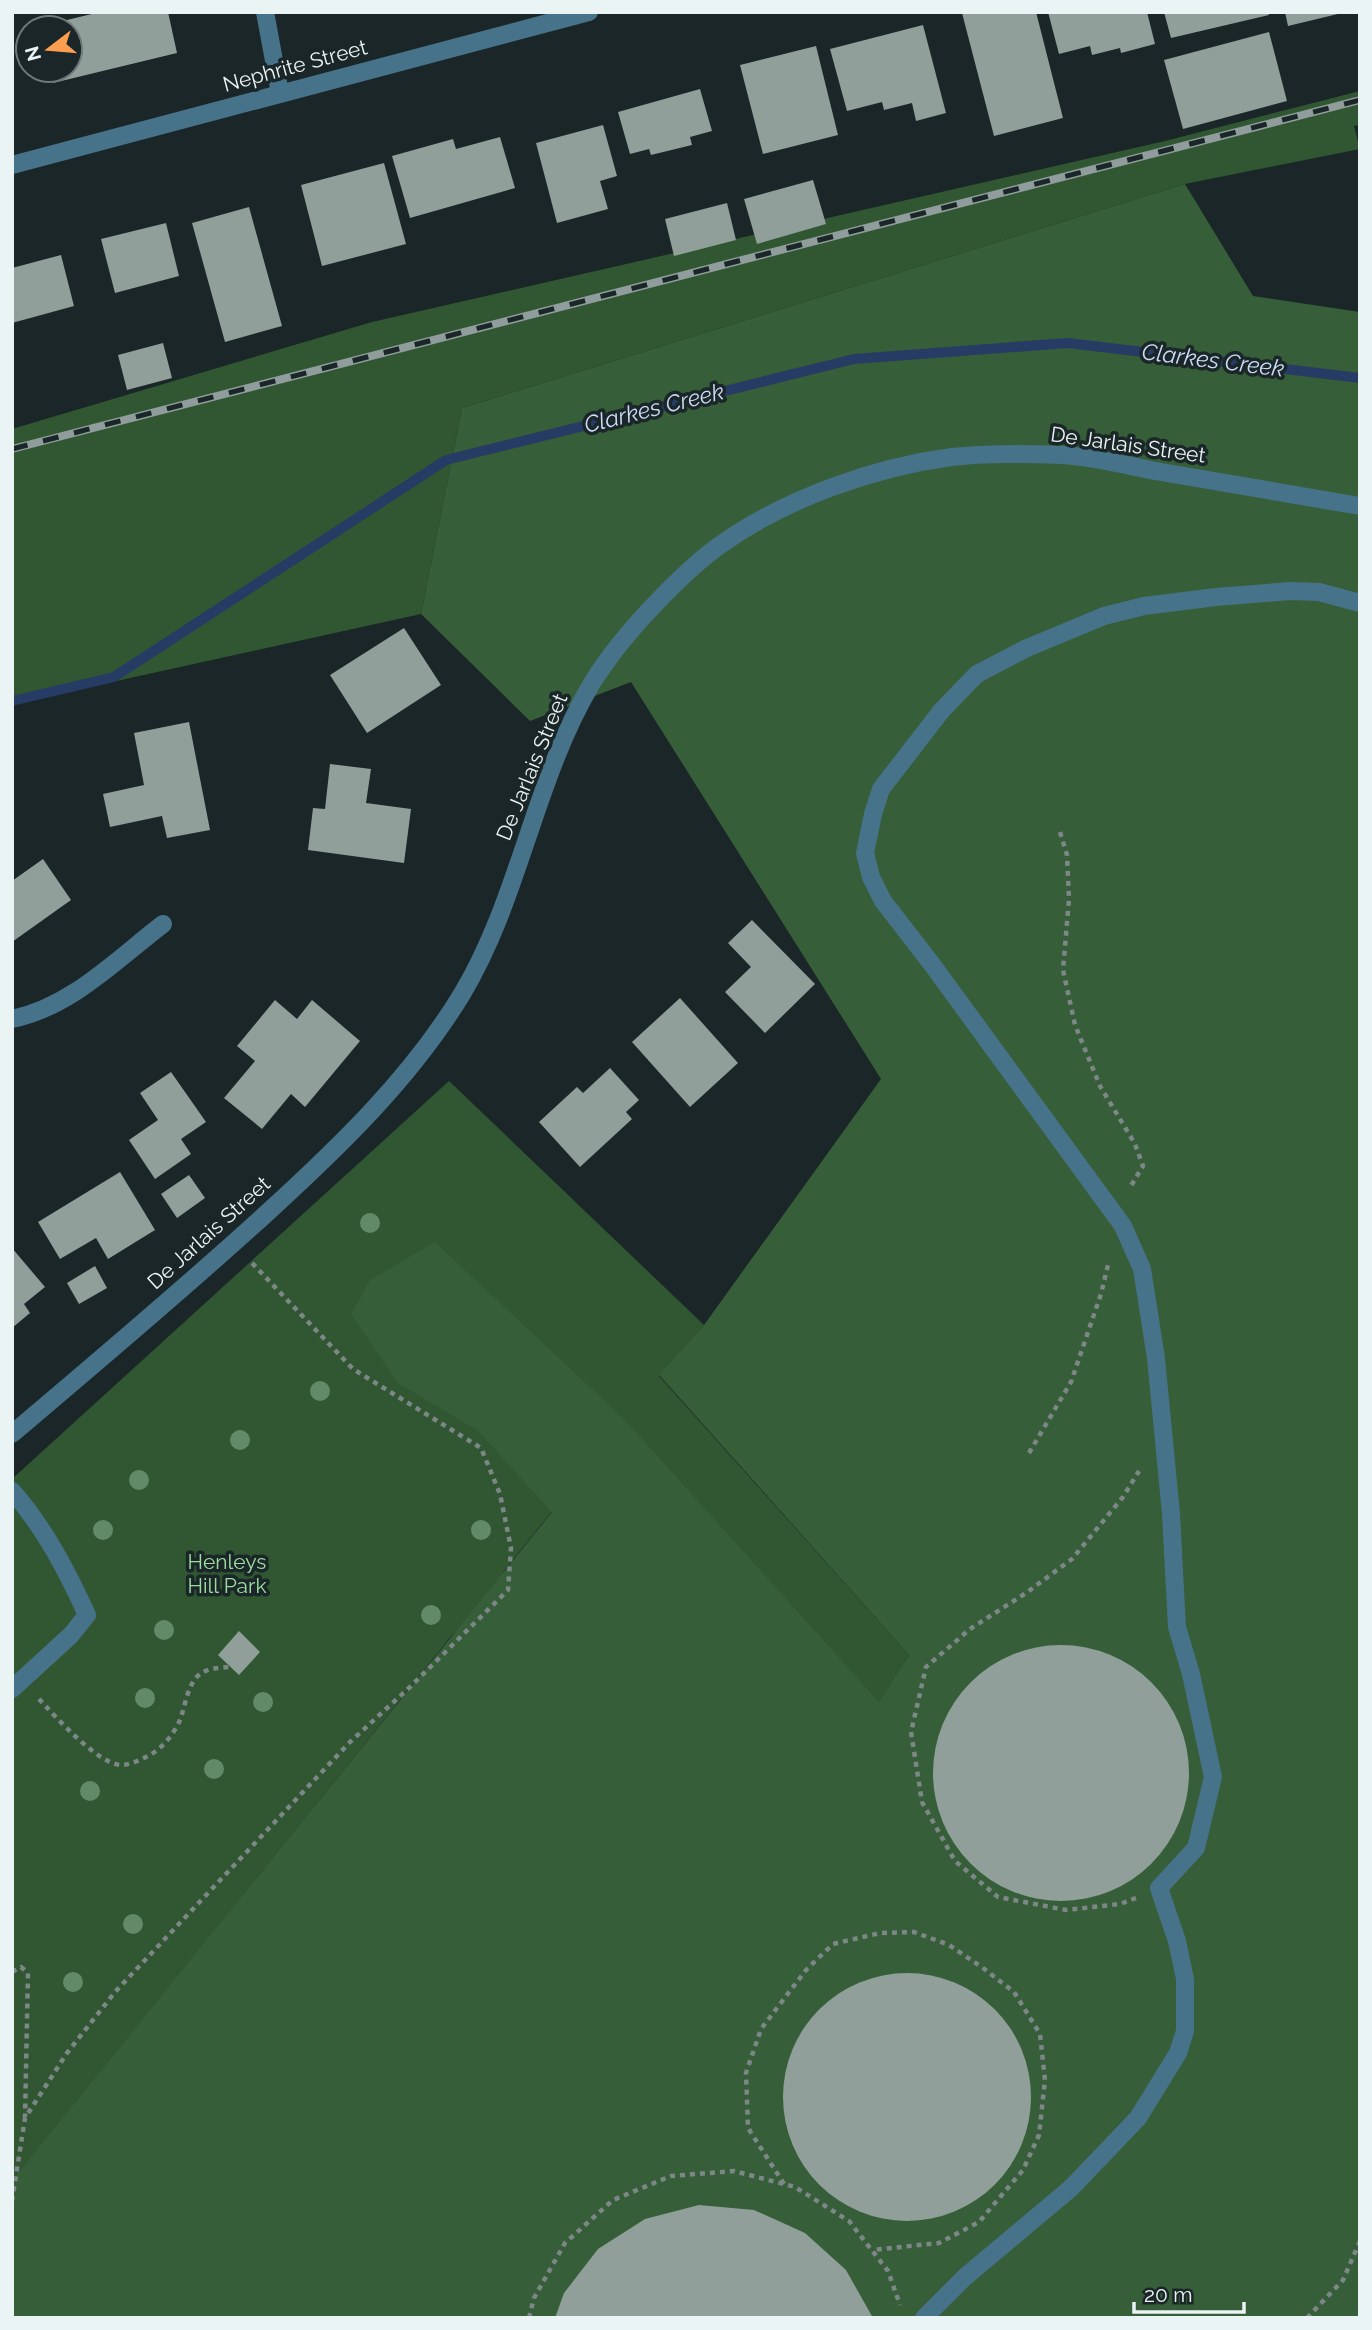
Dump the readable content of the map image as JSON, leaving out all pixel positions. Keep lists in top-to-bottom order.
{
  "streets": {
    "street": ["Nephrite Street", "De Jarlais Street"]
  },
  "water": ["Clarkes Creek"],
  "parks": ["Henleys Hill Park"],
  "scale_bar": "20 m",
  "north": "left"
}
